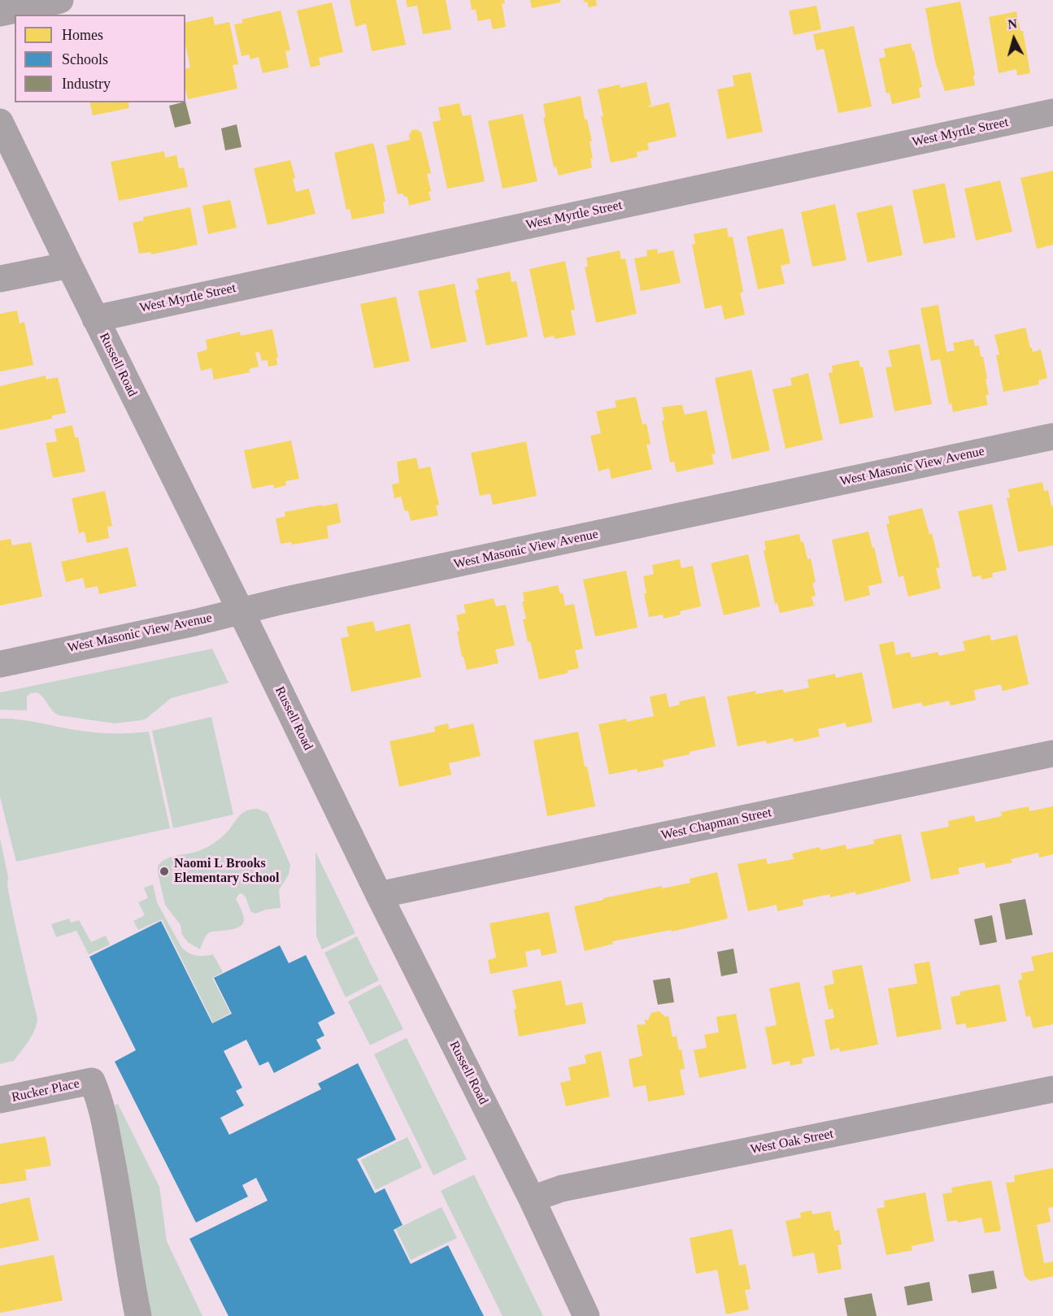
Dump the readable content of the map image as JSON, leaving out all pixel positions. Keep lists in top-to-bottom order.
{
  "streets": {
    "street": [
      "West Myrtle Street",
      "Russell Road",
      "West Masonic View Avenue",
      "West Chapman Street",
      "Rucker Place",
      "West Oak Street"
    ]
  },
  "crossings": [
    ["West Myrtle Street", "Russell Road"],
    ["Russell Road", "West Masonic View Avenue"],
    ["Russell Road", "West Chapman Street"],
    ["Russell Road", "West Oak Street"]
  ],
  "places": ["Naomi L Brooks Elementary School"],
  "legend": ["Homes", "Schools", "Industry"],
  "north": "top"
}
